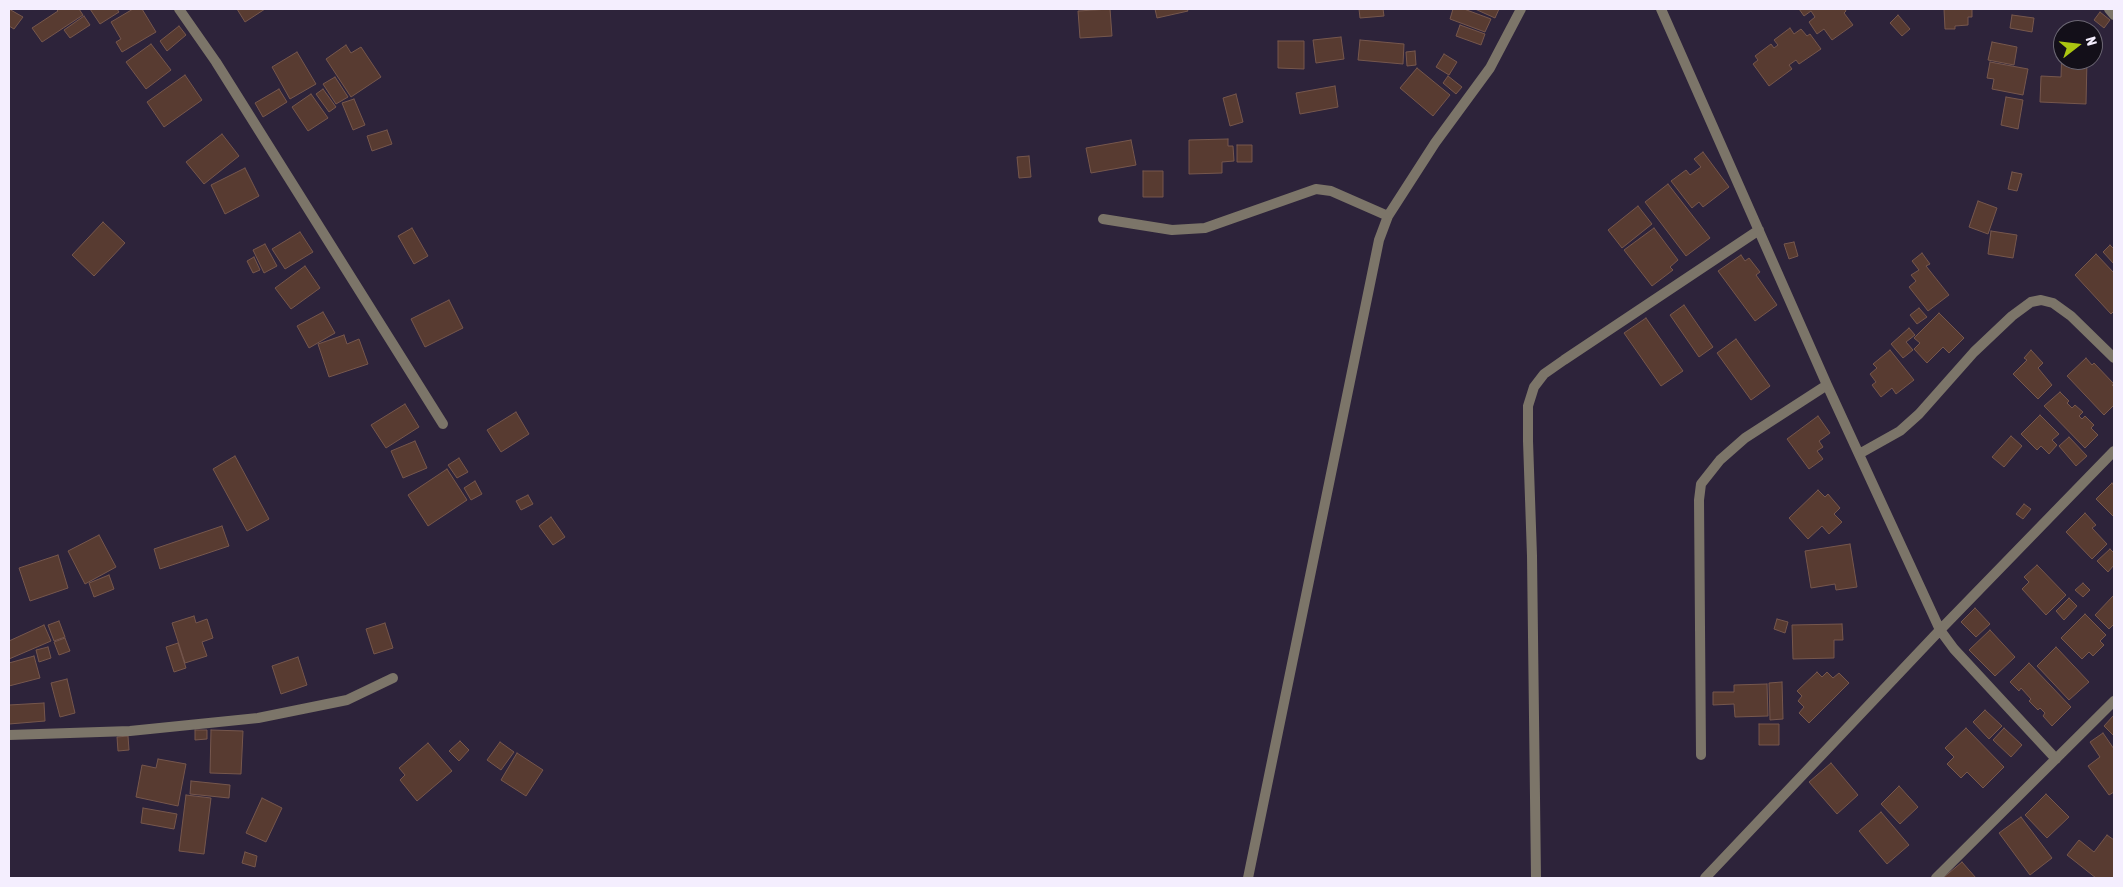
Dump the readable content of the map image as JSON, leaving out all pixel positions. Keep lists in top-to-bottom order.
{
  "north": "right"
}
